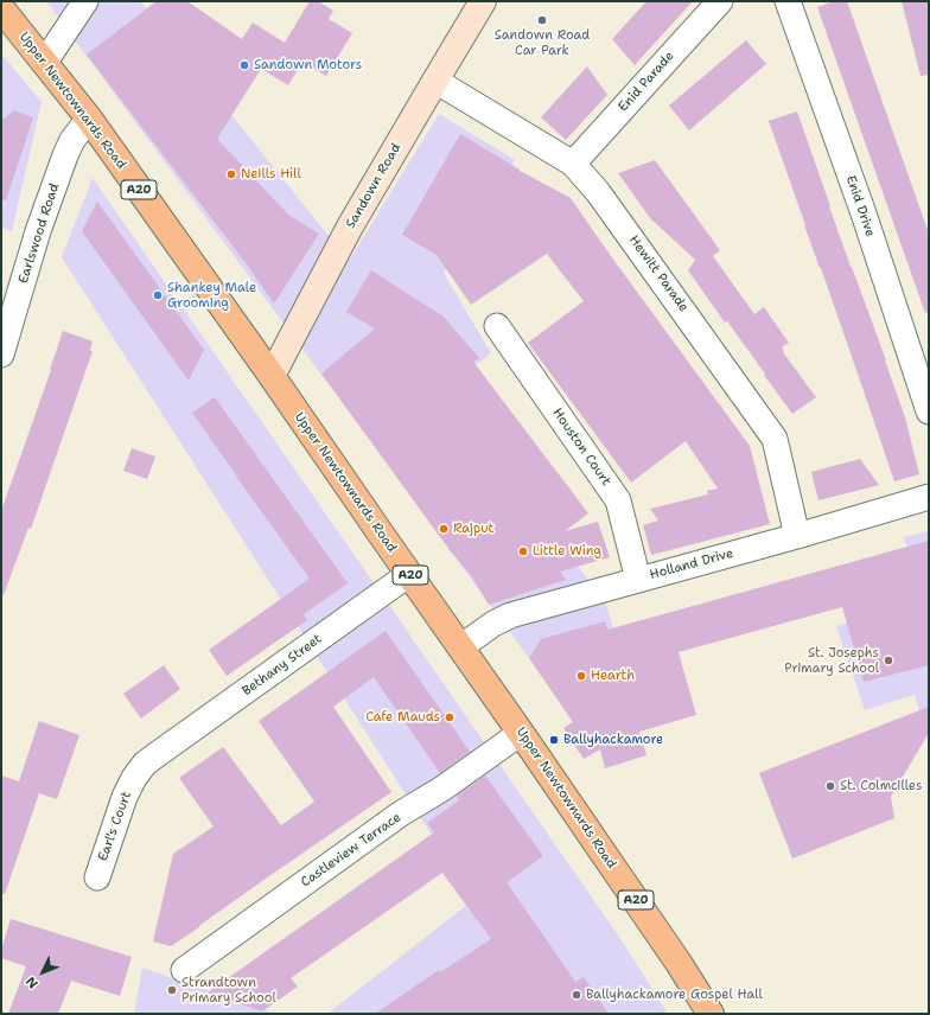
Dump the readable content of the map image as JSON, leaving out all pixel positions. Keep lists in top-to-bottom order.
{
  "streets": {
    "main road": ["Upper Newtownards Road", "A20"],
    "street": [
      "Enid Parade",
      "Sandown Road",
      "Enid Drive",
      "Earlswood Road",
      "Hewitt Parade",
      "Houston Court",
      "Holland Drive",
      "Bethany Street",
      "Earl's Court",
      "Castleview Terrace"
    ]
  },
  "crossings": [
    ["Enid Parade", "Hewitt Parade"],
    ["Upper Newtownards Road", "Sandown Road"],
    ["Upper Newtownards Road", "Earlswood Road"],
    ["Upper Newtownards Road", "Holland Drive"],
    ["Upper Newtownards Road", "Bethany Street"],
    ["Upper Newtownards Road", "Castleview Terrace"],
    ["Sandown Road", "Hewitt Parade"],
    ["Hewitt Parade", "Holland Drive"],
    ["Houston Court", "Holland Drive"],
    ["Bethany Street", "Earl's Court"]
  ],
  "places": [
    "Sandown Road Car Park",
    "Sandown Motors",
    "Neills Hill",
    "Shankey Male Grooming",
    "Rajput",
    "Little Wing",
    "St. Josephs Primary School",
    "Hearth",
    "Cafe Mauds",
    "Ballyhackamore",
    "St. Colmcilles",
    "Strandtown Primary School",
    "Ballyhackamore Gospel Hall"
  ],
  "north": "bottom left"
}
